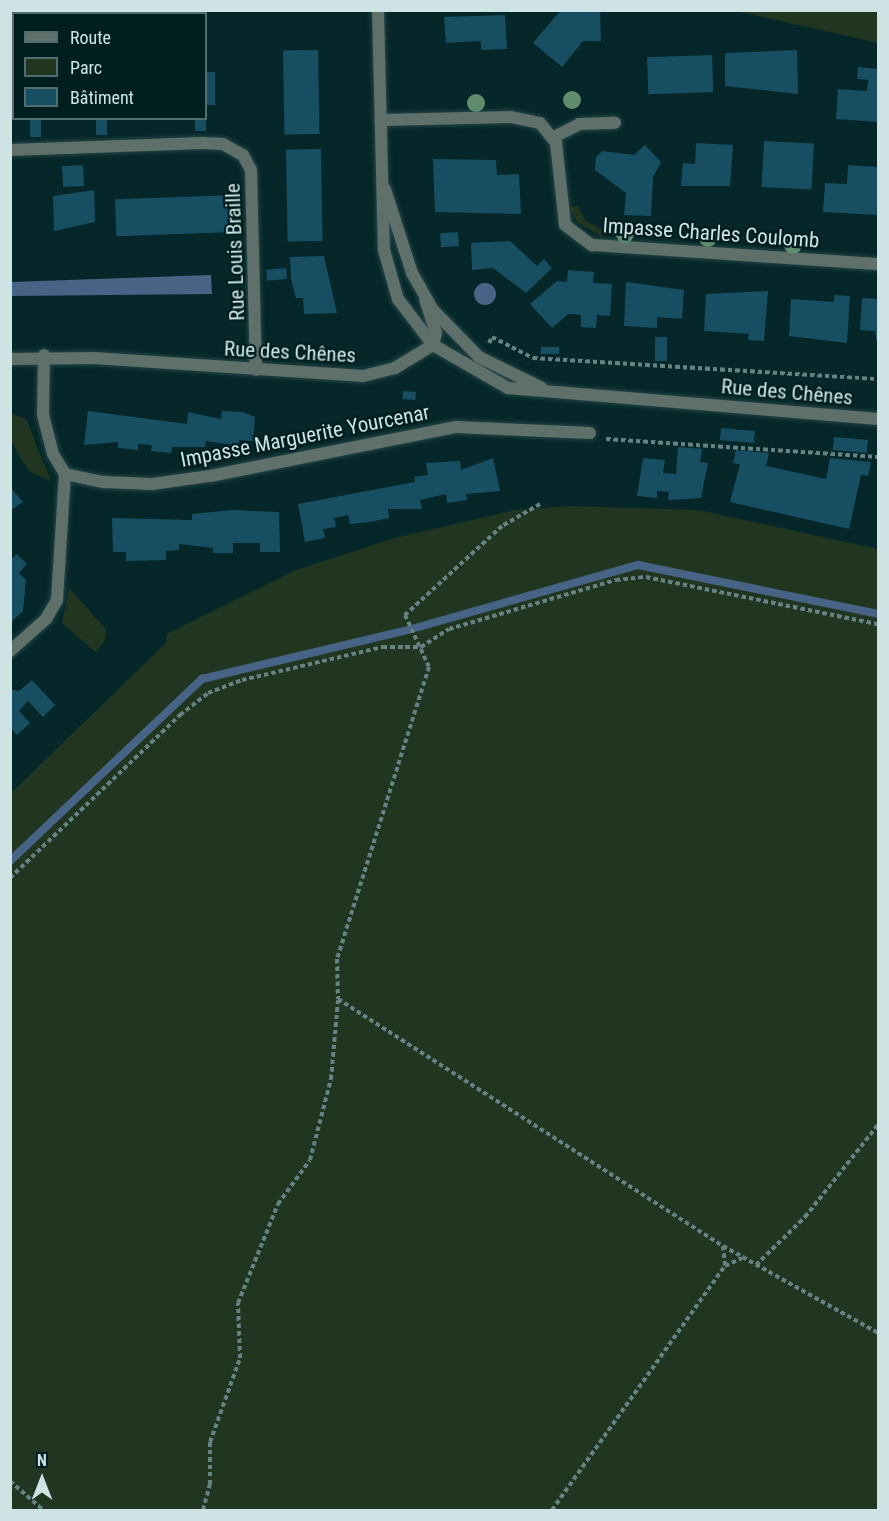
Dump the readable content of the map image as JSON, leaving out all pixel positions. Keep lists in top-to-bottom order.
{
  "streets": {
    "street": [
      "Impasse Charles Coulomb",
      "Rue Louis Braille",
      "Rue des Chênes",
      "Impasse Marguerite Yourcenar"
    ]
  },
  "crossings": [
    ["Rue Louis Braille", "Rue des Chênes"]
  ],
  "legend": ["Route", "Parc", "Bâtiment"],
  "north": "top"
}
